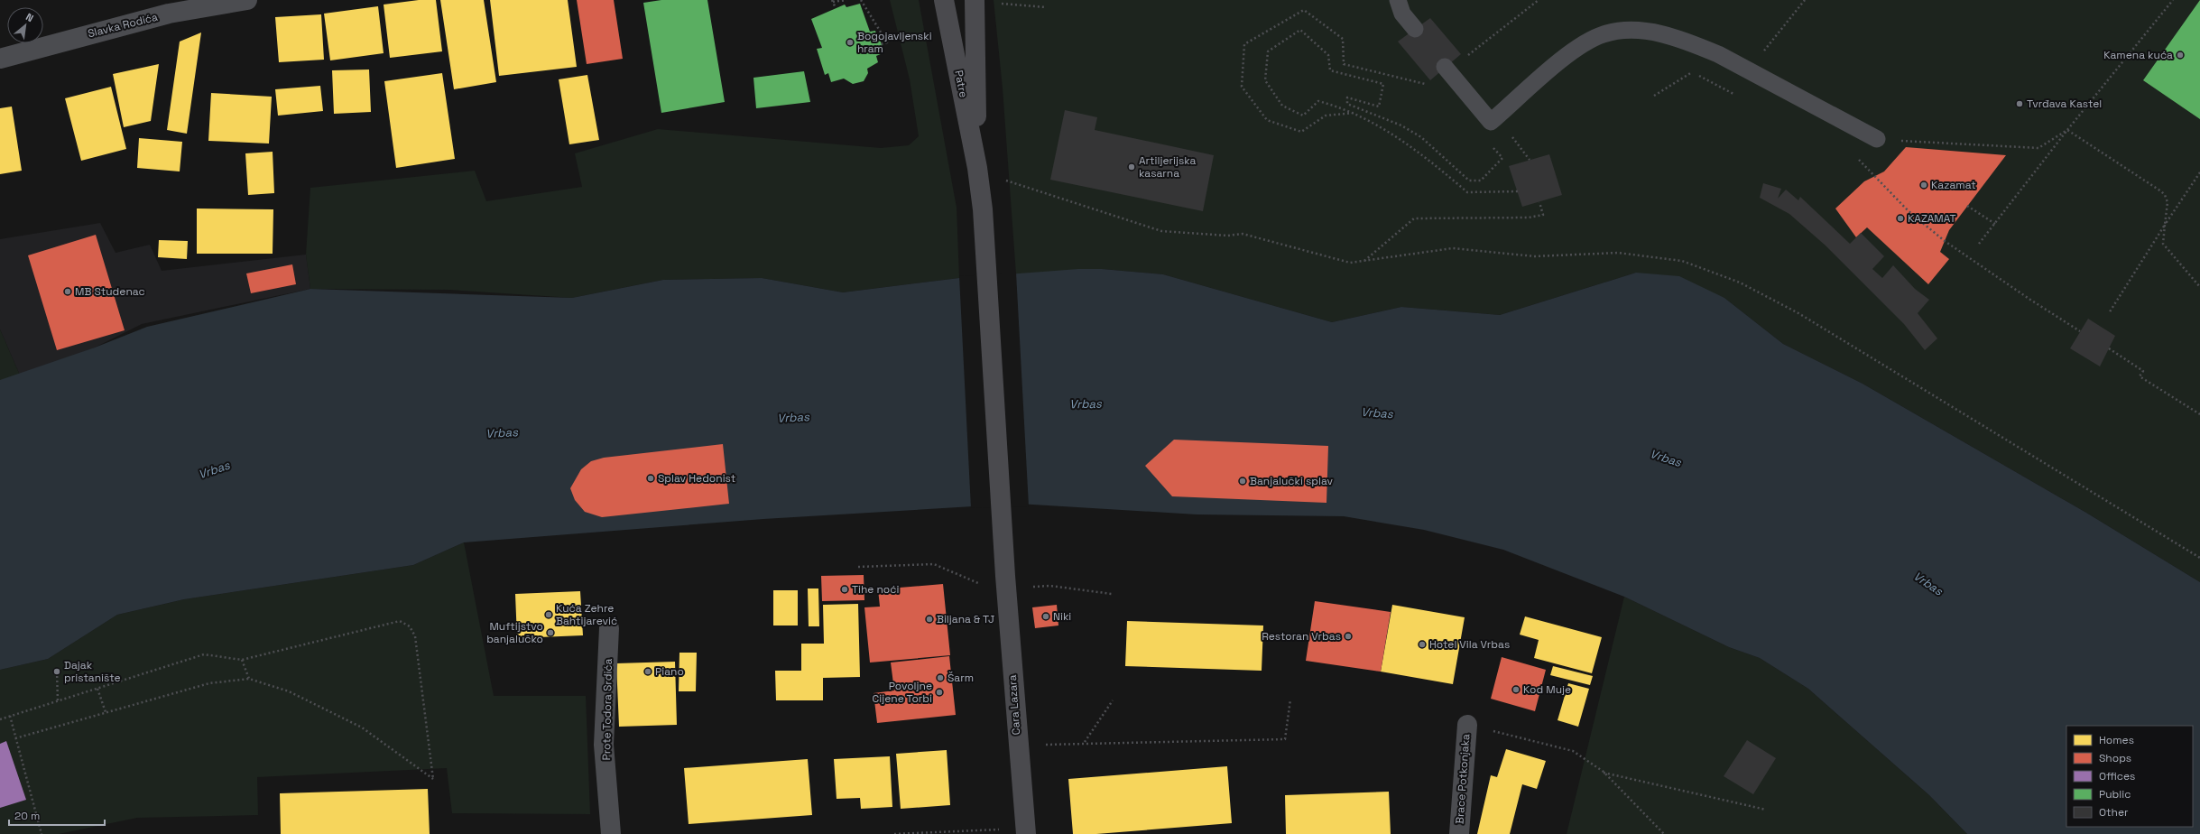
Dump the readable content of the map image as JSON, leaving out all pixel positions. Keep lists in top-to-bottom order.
{
  "streets": {
    "street": [
      "Slavka Rodića",
      "Patre",
      "Cara Lazara",
      "Prote Todora Srdića",
      "Brace Potkonjaka"
    ]
  },
  "crossings": [
    ["Patre", "Cara Lazara"]
  ],
  "water": ["Vrbas"],
  "places": [
    "Bogojavljenski hram",
    "Kamena kuća",
    "Tvrđava Kastel",
    "Artiljerijska kasarna",
    "Kazamat",
    "KAZAMAT",
    "MB Studenac",
    "Splav Hedonist",
    "Banjalučki splav",
    "Tihe noći",
    "Kuća Zehre Bahtijarević",
    "Niki",
    "Biljana & TJ",
    "Muftijstvo banjalučko",
    "Restoran Vrbas",
    "Hotel Vila Vrbas",
    "Dajak pristanište",
    "Piano",
    "Šarm",
    "Kod Muje",
    "Povoljne Cijene Torbi"
  ],
  "legend": [
    "Homes",
    "Shops",
    "Offices",
    "Public",
    "Other"
  ],
  "scale_bar": "20 m",
  "north": "top right"
}
